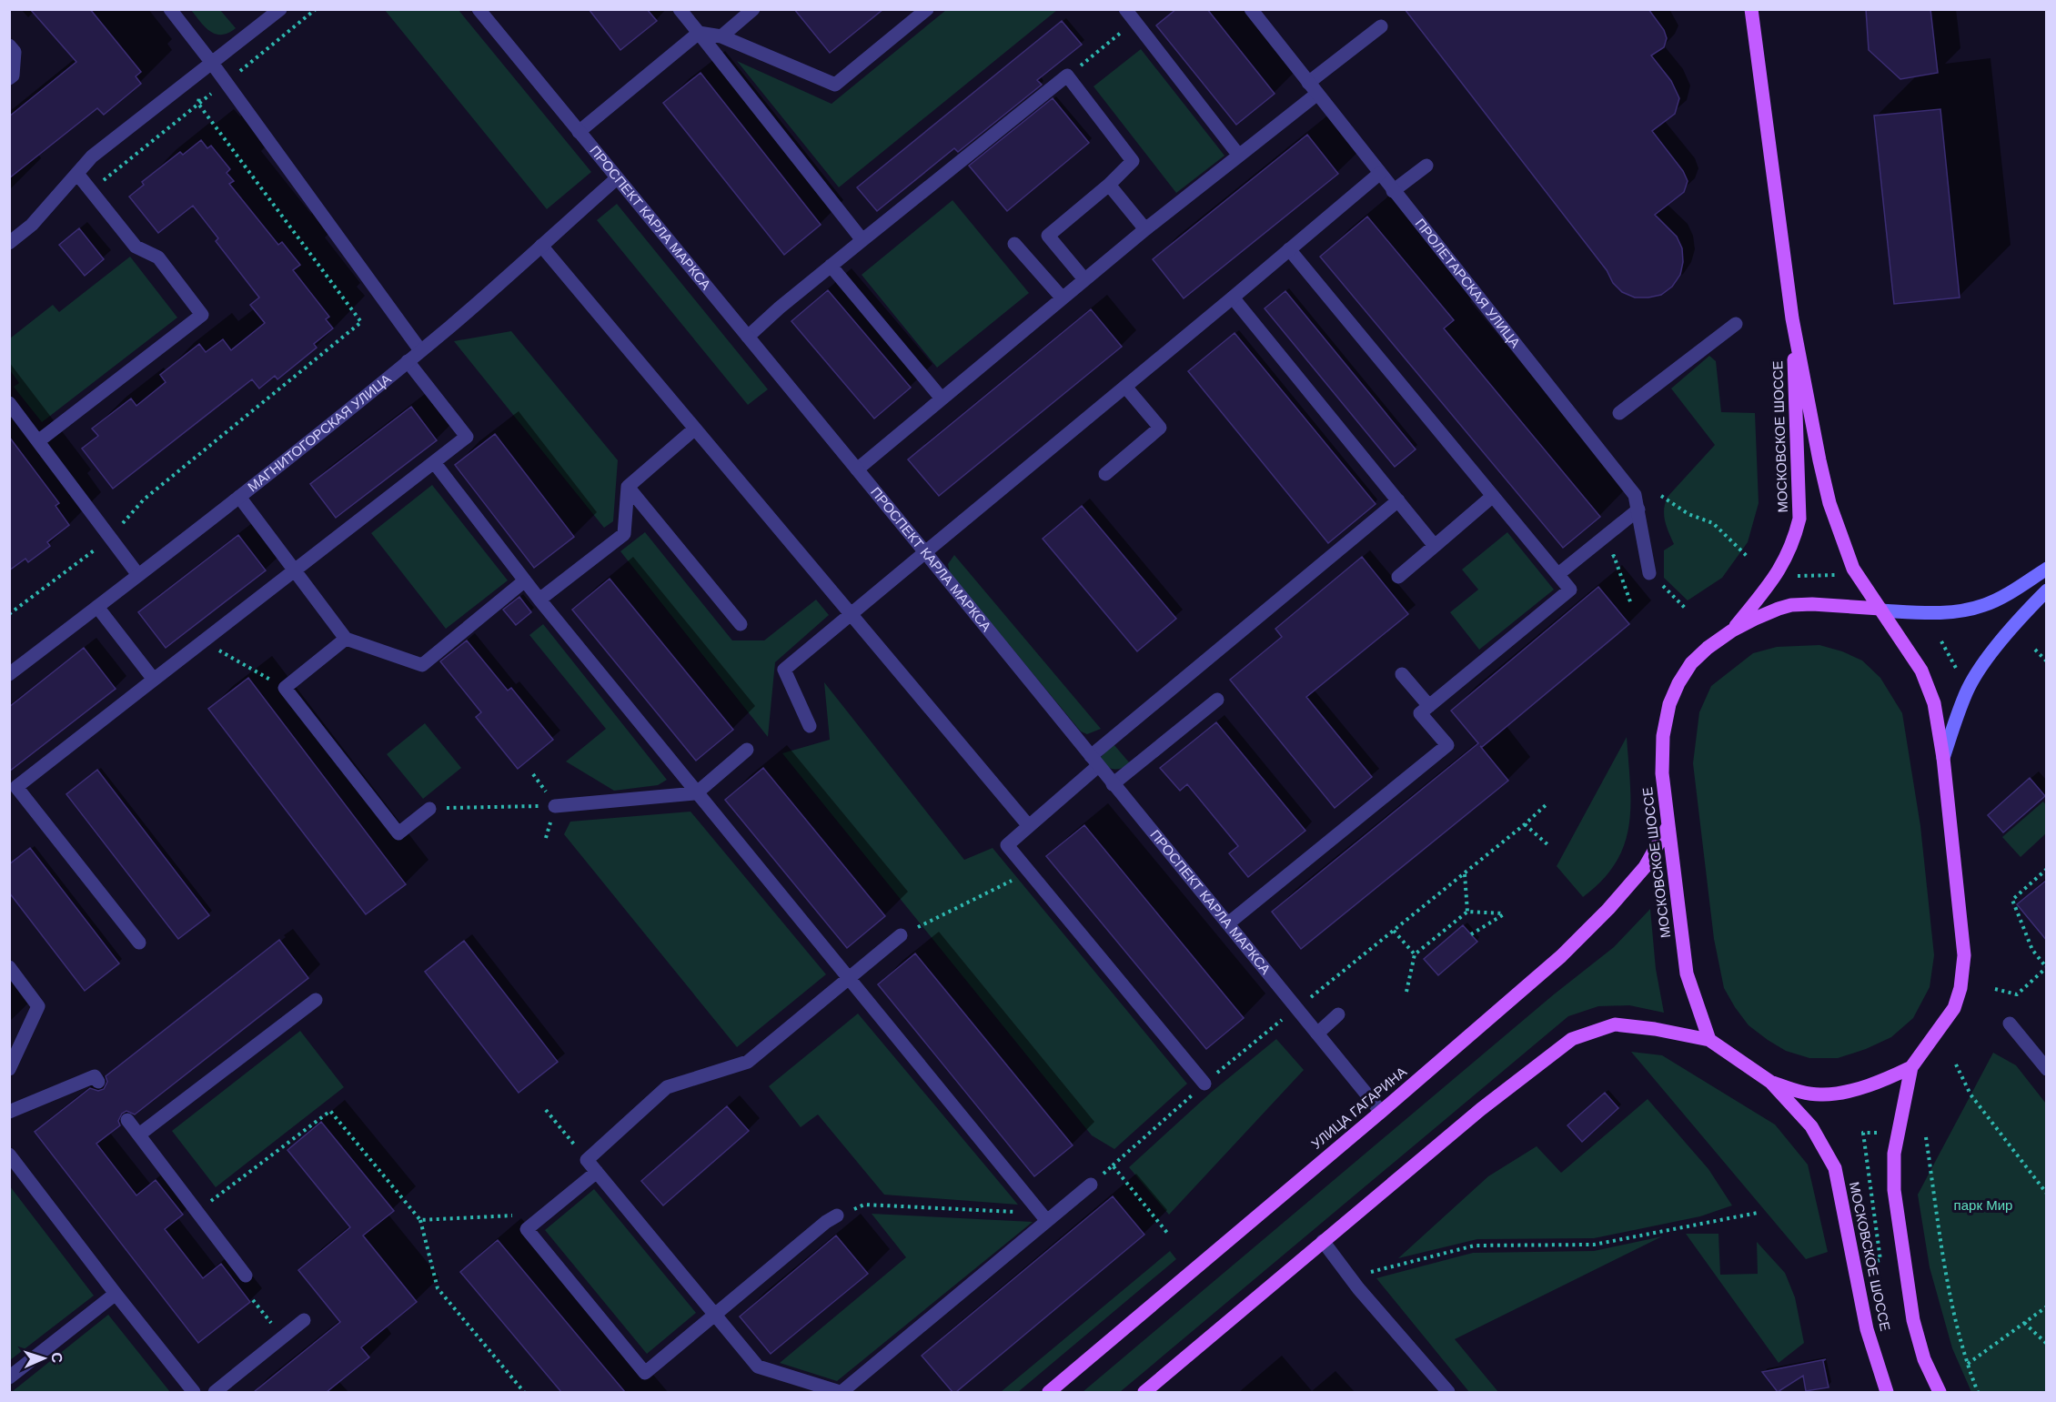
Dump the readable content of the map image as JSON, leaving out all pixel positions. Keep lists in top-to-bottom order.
{
  "streets": {
    "main road": ["МОСКОВСКОЕ ШОССЕ", "УЛИЦА ГАГАРИНА"],
    "street": ["ПРОСПЕКТ КАРЛА МАРКСА", "ПРОЛЕТАРСКАЯ УЛИЦА", "МАГНИТОГОРСКАЯ УЛИЦА"]
  },
  "crossings": [
    ["ПРОСПЕКТ КАРЛА МАРКСА", "МАГНИТОГОРСКАЯ УЛИЦА"],
    ["ПРОСПЕКТ КАРЛА МАРКСА", "УЛИЦА ГАГАРИНА"],
    ["МОСКОВСКОЕ ШОССЕ", "УЛИЦА ГАГАРИНА"]
  ],
  "parks": ["парк Мир"],
  "north": "right"
}
